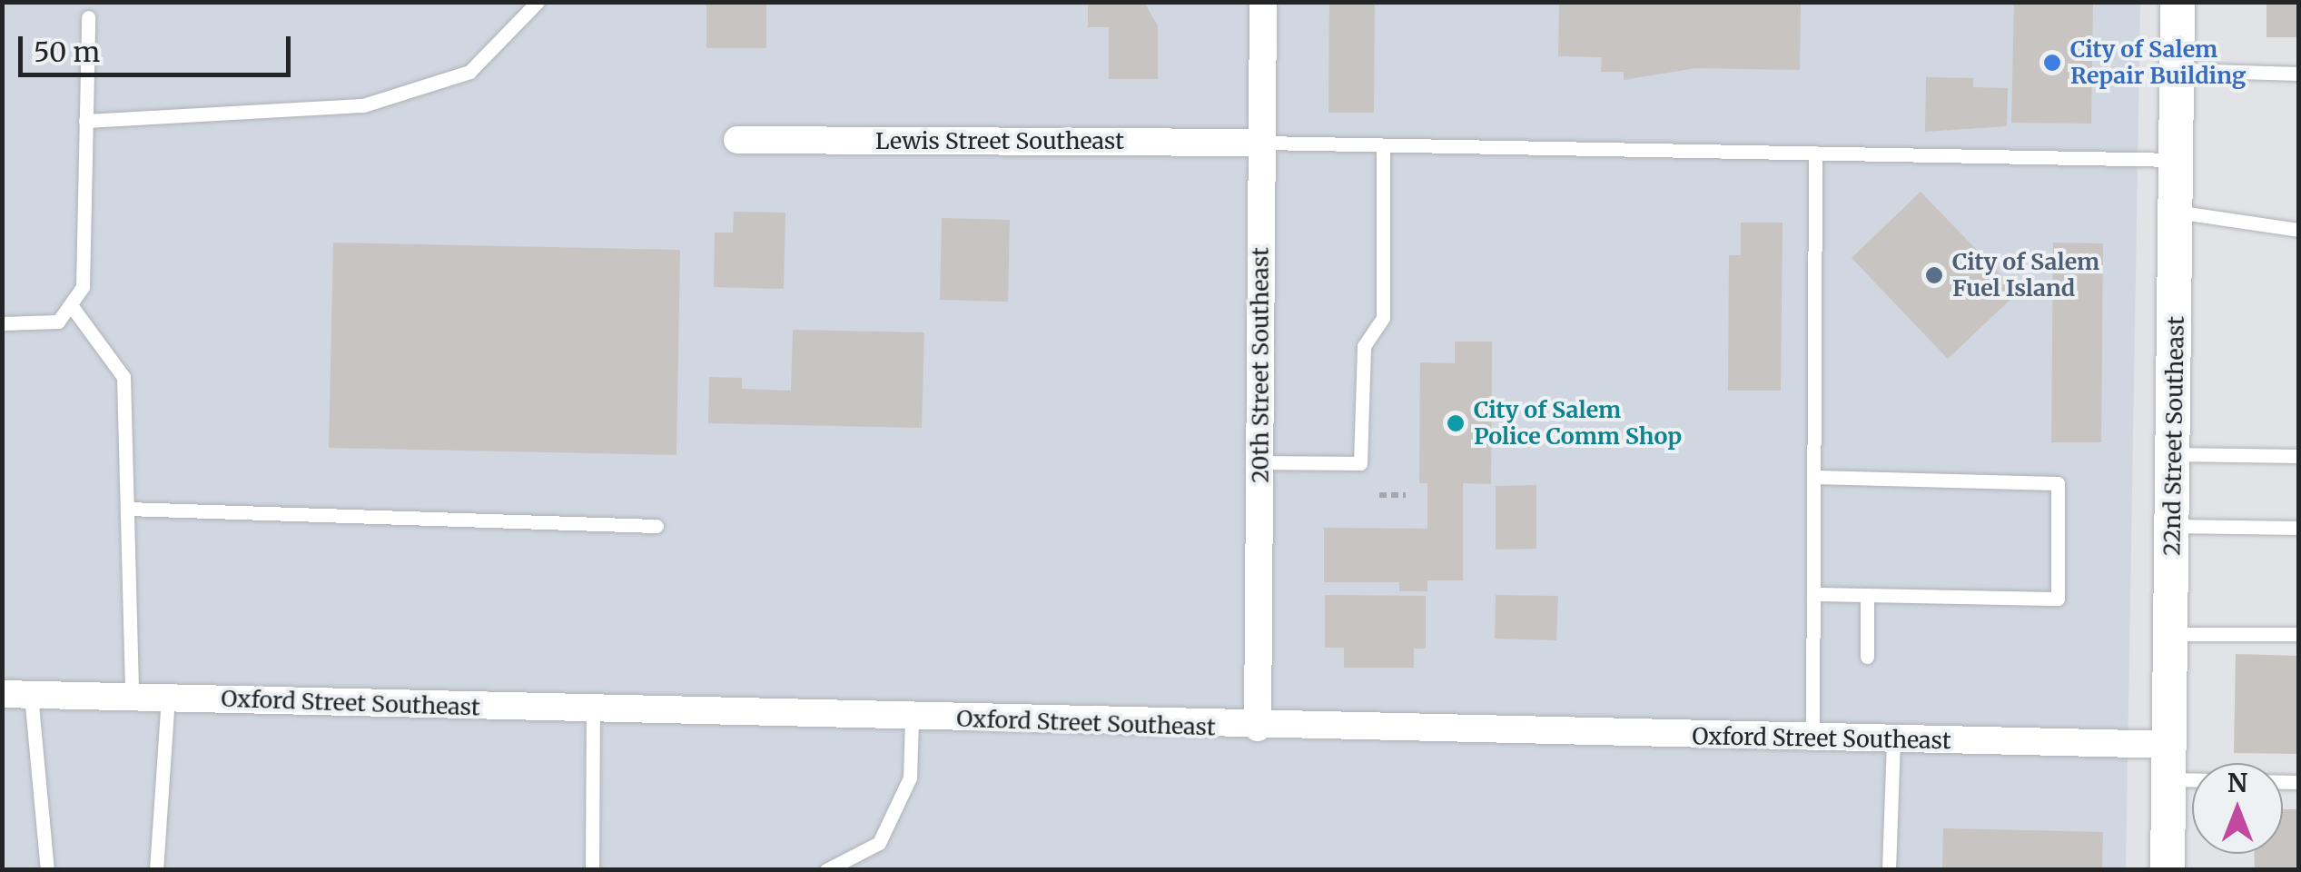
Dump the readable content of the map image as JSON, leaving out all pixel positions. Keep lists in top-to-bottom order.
{
  "streets": {
    "street": [
      "Lewis Street Southeast",
      "20th Street Southeast",
      "22nd Street Southeast",
      "Oxford Street Southeast"
    ]
  },
  "crossings": [
    ["Lewis Street Southeast", "20th Street Southeast"],
    ["20th Street Southeast", "Oxford Street Southeast"],
    ["22nd Street Southeast", "Oxford Street Southeast"]
  ],
  "places": ["City of Salem Repair Building", "City of Salem Fuel Island", "City of Salem Police Comm Shop"],
  "scale_bar": "50 m",
  "north": "top"
}
